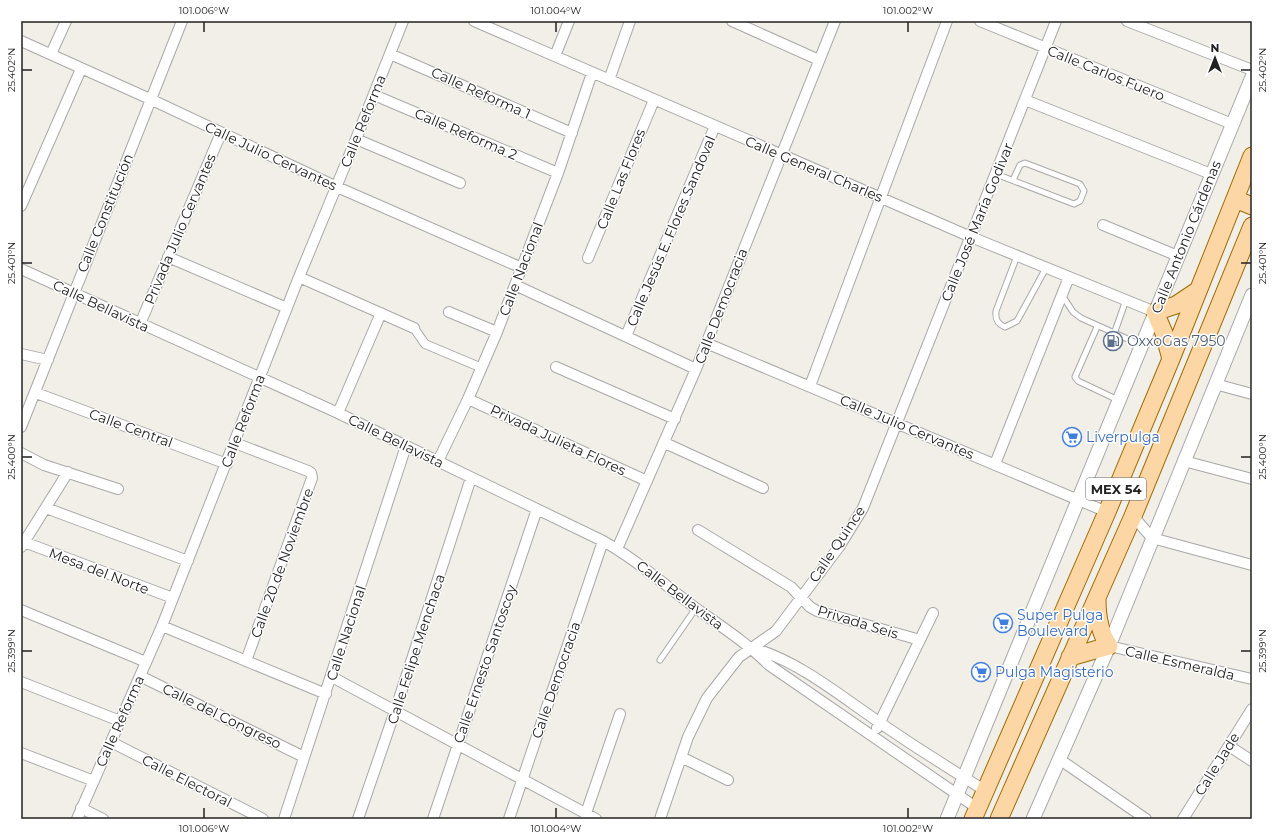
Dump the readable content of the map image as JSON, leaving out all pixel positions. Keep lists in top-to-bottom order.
{
  "streets": {
    "main road": ["MEX 54"],
    "street": [
      "Calle Carlos Fuero",
      "Calle Reforma 1",
      "Calle Reforma",
      "Calle Reforma 2",
      "Calle Julio Cervantes",
      "Calle General Charles",
      "Calle Las Flores",
      "Calle Constitución",
      "Calle José María Godivar",
      "Privada Julio Cervantes",
      "Calle Jesús E. Flores Sandoval",
      "Calle Antonio Cárdenas",
      "Calle Nacional",
      "Calle Bellavista",
      "Calle Democracia",
      "Calle Central",
      "Privada Julieta Flores",
      "Calle Quince",
      "Calle 20 de Noviembre",
      "Mesa del Norte",
      "Privada Seis",
      "Calle Felipe Menchaca",
      "Calle Esmeralda",
      "Calle Ernesto Santoscoy",
      "Calle del Congreso",
      "Calle Jade",
      "Calle Electoral"
    ]
  },
  "crossings": [
    ["Calle Carlos Fuero", "Calle José María Godivar"],
    ["Calle Carlos Fuero", "Calle Antonio Cárdenas"],
    ["Calle Reforma 1", "Calle Reforma"],
    ["Calle Reforma 1", "Calle Nacional"],
    ["Calle Reforma", "Calle Reforma 2"],
    ["Calle Reforma", "Calle Julio Cervantes"],
    ["Calle Reforma", "Calle Bellavista"],
    ["Calle Reforma", "Calle Central"],
    ["Calle Reforma", "Calle 20 de Noviembre"],
    ["Calle Reforma", "Mesa del Norte"],
    ["Calle Reforma", "Calle del Congreso"],
    ["Calle Reforma", "Calle Electoral"],
    ["Calle Reforma 2", "Calle Nacional"],
    ["Calle Julio Cervantes", "Calle Constitución"],
    ["Calle Julio Cervantes", "Calle José María Godivar"],
    ["Calle Julio Cervantes", "Privada Julio Cervantes"],
    ["Calle Julio Cervantes", "Calle Antonio Cárdenas"],
    ["Calle Julio Cervantes", "Calle Nacional"],
    ["Calle Julio Cervantes", "Calle Democracia"],
    ["Calle Julio Cervantes", "MEX 54"],
    ["Calle Julio Cervantes", "Calle Quince"],
    ["Calle General Charles", "Calle Las Flores"],
    ["Calle General Charles", "Calle José María Godivar"],
    ["Calle General Charles", "Calle Jesús E. Flores Sandoval"],
    ["Calle General Charles", "Calle Antonio Cárdenas"],
    ["Calle General Charles", "Calle Nacional"],
    ["Calle General Charles", "Calle Democracia"],
    ["Calle Constitución", "Calle Bellavista"],
    ["Calle Constitución", "Calle Central"],
    ["Calle José María Godivar", "Calle Quince"],
    ["Privada Julio Cervantes", "Calle Bellavista"],
    ["Calle Antonio Cárdenas", "Calle Bellavista"],
    ["Calle Nacional", "Calle Bellavista"],
    ["Calle Nacional", "Privada Julieta Flores"],
    ["Calle Nacional", "Calle del Congreso"],
    ["Calle Bellavista", "Calle Democracia"],
    ["Calle Bellavista", "MEX 54"],
    ["Calle Bellavista", "Calle Quince"],
    ["Calle Bellavista", "Privada Seis"],
    ["Calle Bellavista", "Calle Felipe Menchaca"],
    ["Calle Bellavista", "Calle Ernesto Santoscoy"],
    ["Calle Democracia", "Privada Julieta Flores"],
    ["Calle Quince", "Privada Seis"]
  ],
  "places": {
    "fuel station": ["OxxoGas 7950"],
    "supermarket": ["Liverpulga", "Super Pulga Boulevard", "Pulga Magisterio"]
  },
  "north": "top",
  "coordinates": [
    "101.006°W",
    "101.004°W",
    "101.002°W",
    "25.402°N",
    "25.401°N",
    "25.400°N",
    "25.399°N"
  ]
}
